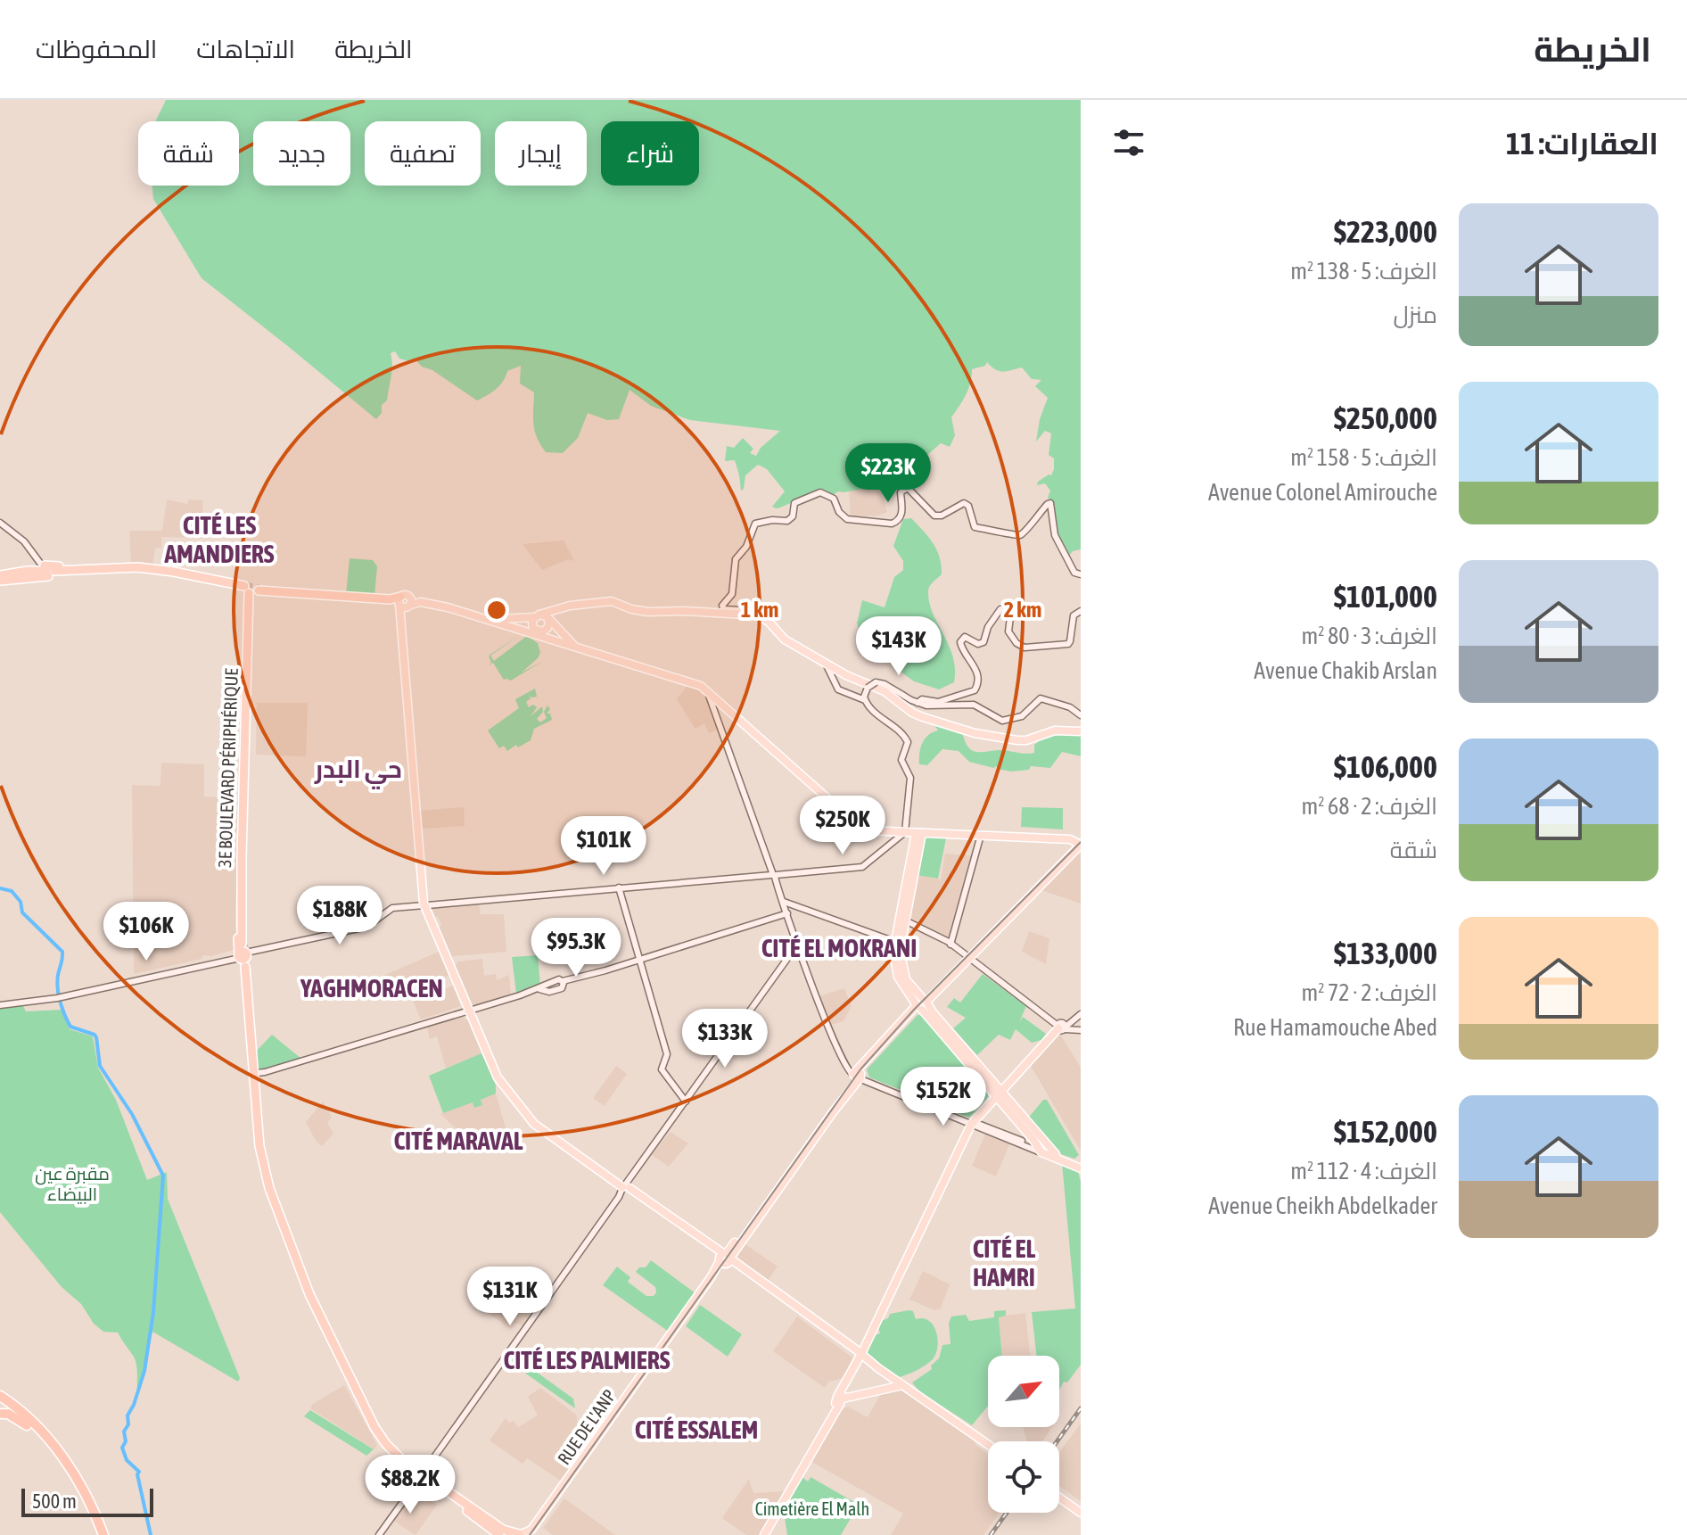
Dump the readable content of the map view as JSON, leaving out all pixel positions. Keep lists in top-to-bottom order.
{
  "streets": {
    "main road": ["RUE DE L'ANP"]
  },
  "districts": [
    "CITÉ LES AMANDIERS",
    "حي البدر",
    "CITÉ EL MOKRANI",
    "YAGHMORACEN",
    "CITÉ MARAVAL",
    "CITÉ EL HAMRI",
    "CITÉ LES PALMIERS",
    "CITÉ ESSALEM"
  ],
  "parks": ["مقبرة عين البيضاء", "Cimetière El Malh"],
  "scale_bar": "500 m",
  "north": "top right",
  "page": {
    "header": "الخريطة",
    "nav": ["الخريطة", "الاتجاهات", "المحفوظات"],
    "heading": "العقارات: 11",
    "chip": [
      "شراء",
      "إيجار",
      "تصفية",
      "جديد",
      "شقة"
    ],
    "list": [
      {
        "name": "$223,000",
        "note": "الغرف: 5 · 138 m² · منزل"
      },
      {
        "name": "$250,000",
        "note": "الغرف: 5 · 158 m² · Avenue Colonel Amirouche"
      },
      {
        "name": "$101,000",
        "note": "الغرف: 3 · 80 m² · Avenue Chakib Arslan"
      },
      {
        "name": "$106,000",
        "note": "الغرف: 2 · 68 m² · شقة"
      },
      {
        "name": "$133,000",
        "note": "الغرف: 2 · 72 m² · Rue Hamamouche Abed"
      },
      {
        "name": "$152,000",
        "note": "الغرف: 4 · 112 m² · Avenue Cheikh Abdelkader"
      }
    ],
    "price": [
      "$223K",
      "$143K",
      "$250K",
      "$101K",
      "$188K",
      "$106K",
      "$95.3K",
      "$133K",
      "$152K",
      "$131K",
      "$88.2K"
    ],
    "scale": "500 m"
  },
  "rings": ["1 km", "2 km"]
}
